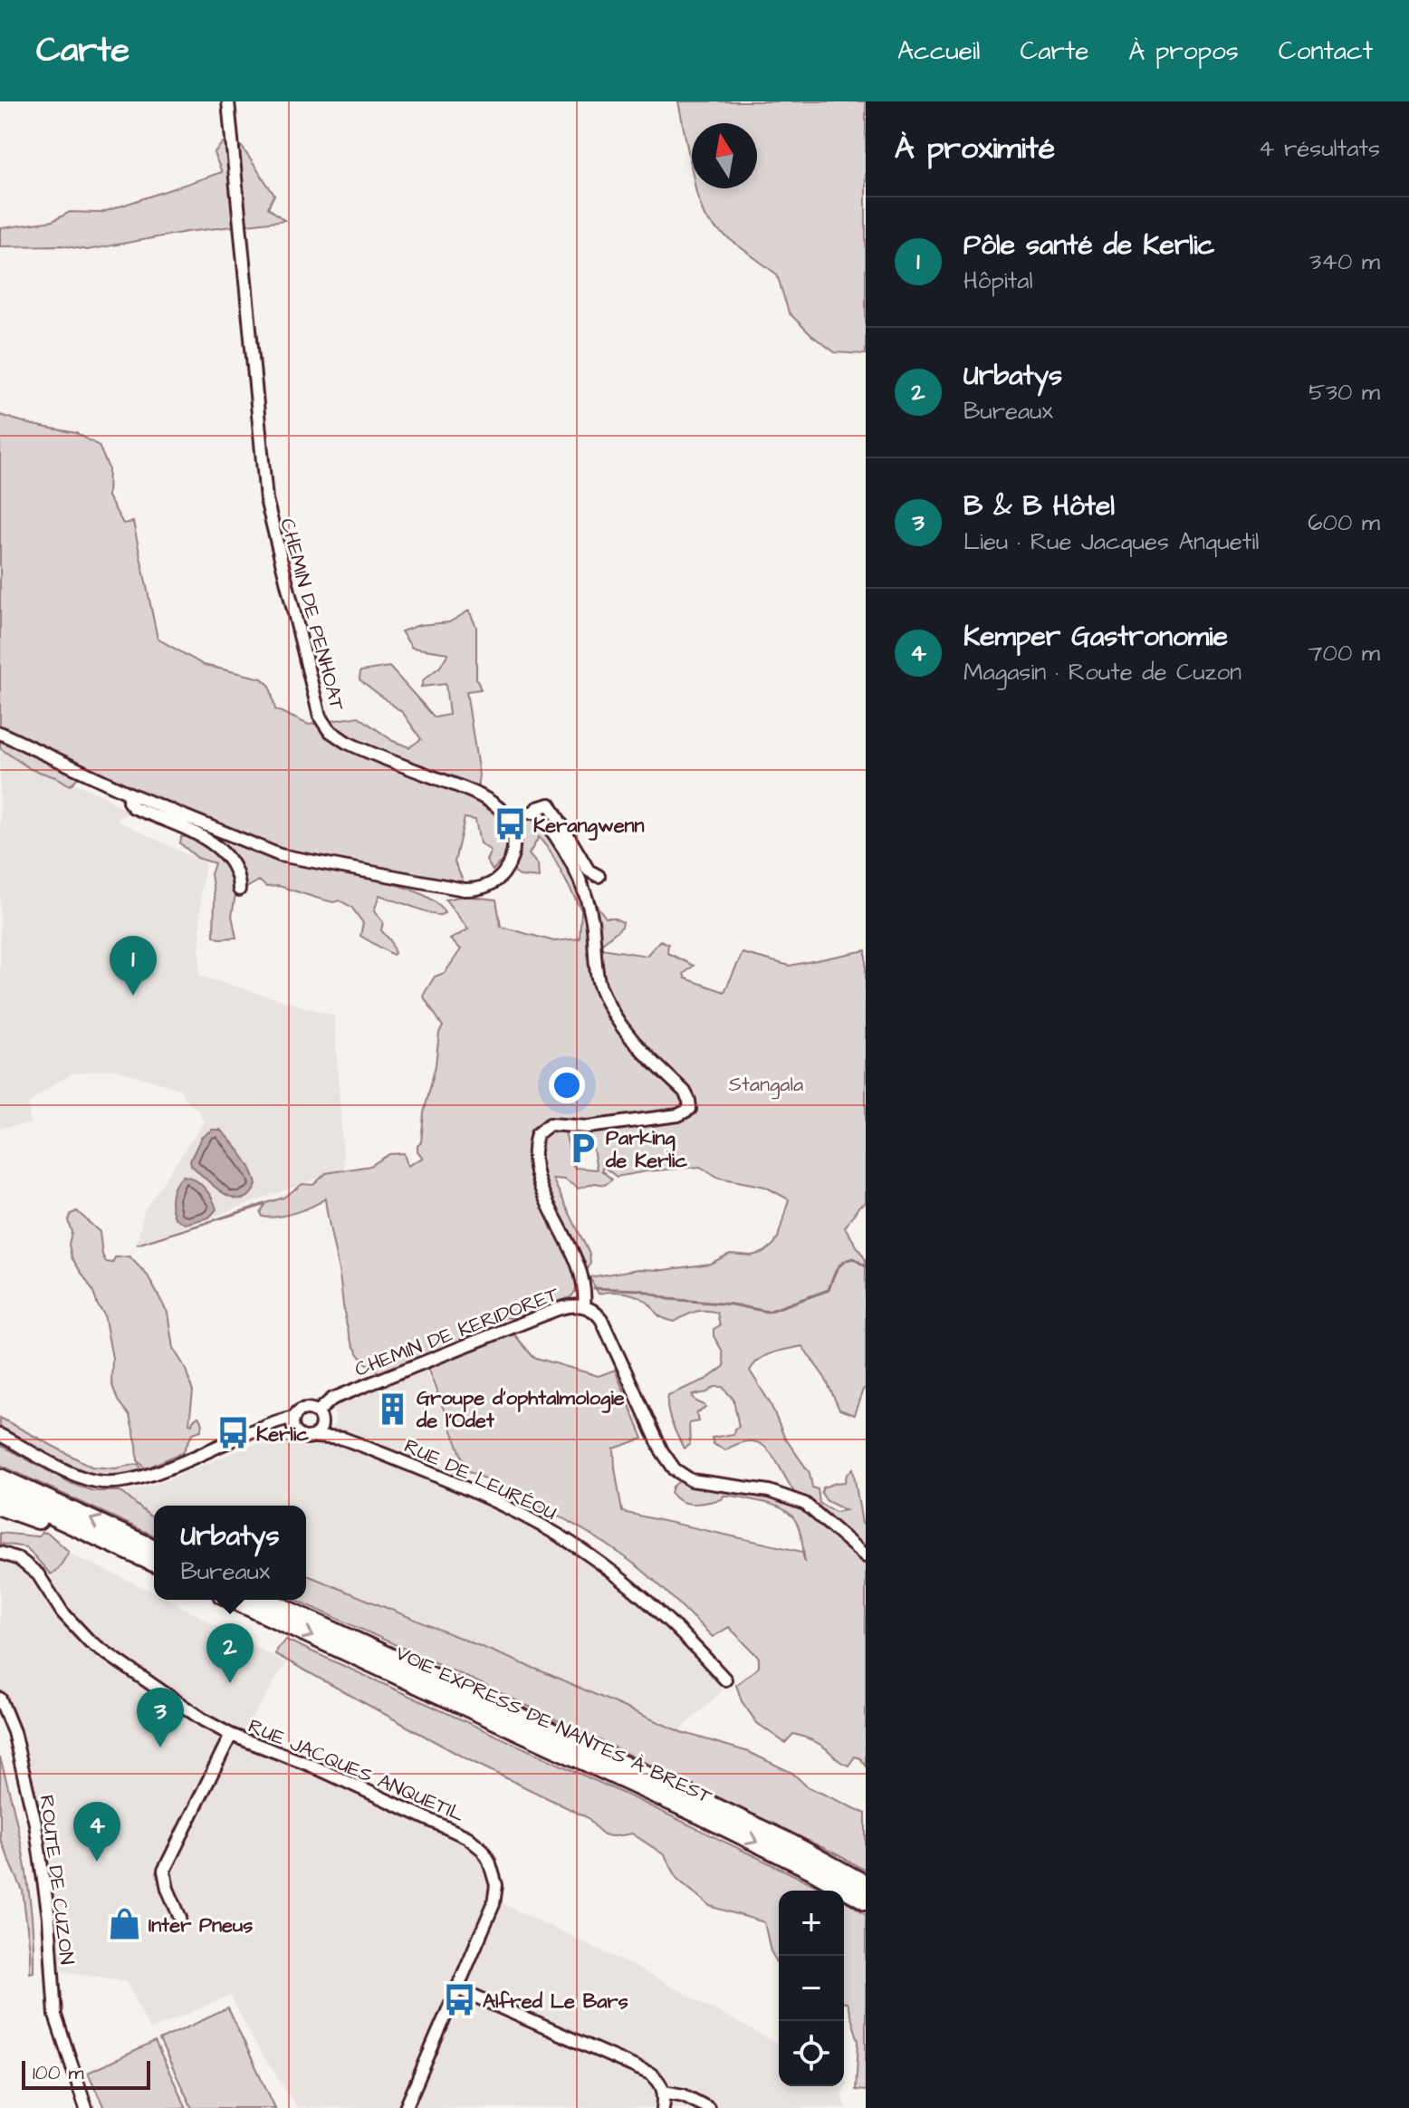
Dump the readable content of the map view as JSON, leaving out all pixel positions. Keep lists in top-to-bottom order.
{
  "streets": {
    "highway": ["VOIE EXPRESS DE NANTES À BREST"],
    "street": [
      "CHEMIN DE PENHOAT",
      "CHEMIN DE KERIDORET",
      "RUE DE LEURÉOU",
      "RUE JACQUES ANQUETIL",
      "ROUTE DE CUZON"
    ]
  },
  "crossings": [
    ["CHEMIN DE KERIDORET", "RUE DE LEURÉOU"]
  ],
  "parks": ["Stangala"],
  "places": {
    "bus stop": ["Kerangwenn", "Kerlic", "Alfred Le Bars"],
    "parking": ["Parking de Kerlic"],
    "building": ["Groupe d'ophtalmologie de l'Odet"],
    "shop": ["Inter Pneus"]
  },
  "scale_bar": "100 m",
  "north": "top",
  "page": {
    "header": "Carte",
    "nav": [
      "Accueil",
      "Carte",
      "À propos",
      "Contact"
    ],
    "heading": ["À proximité", "4 résultats"],
    "list": [
      {
        "mark": "1",
        "name": "Pôle santé de Kerlic",
        "note": "Hôpital",
        "value": "340 m"
      },
      {
        "mark": "2",
        "name": "Urbatys",
        "note": "Bureaux",
        "value": "530 m"
      },
      {
        "mark": "3",
        "name": "B & B Hôtel",
        "note": "Lieu · Rue Jacques Anquetil",
        "value": "600 m"
      },
      {
        "mark": "4",
        "name": "Kemper Gastronomie",
        "note": "Magasin · Route de Cuzon",
        "value": "700 m"
      }
    ],
    "pins": [
      "1",
      "2",
      "3",
      "4"
    ],
    "popup": ["Urbatys", "Bureaux"],
    "map_buttons": ["+", "−"],
    "scale": "100 m"
  }
}
